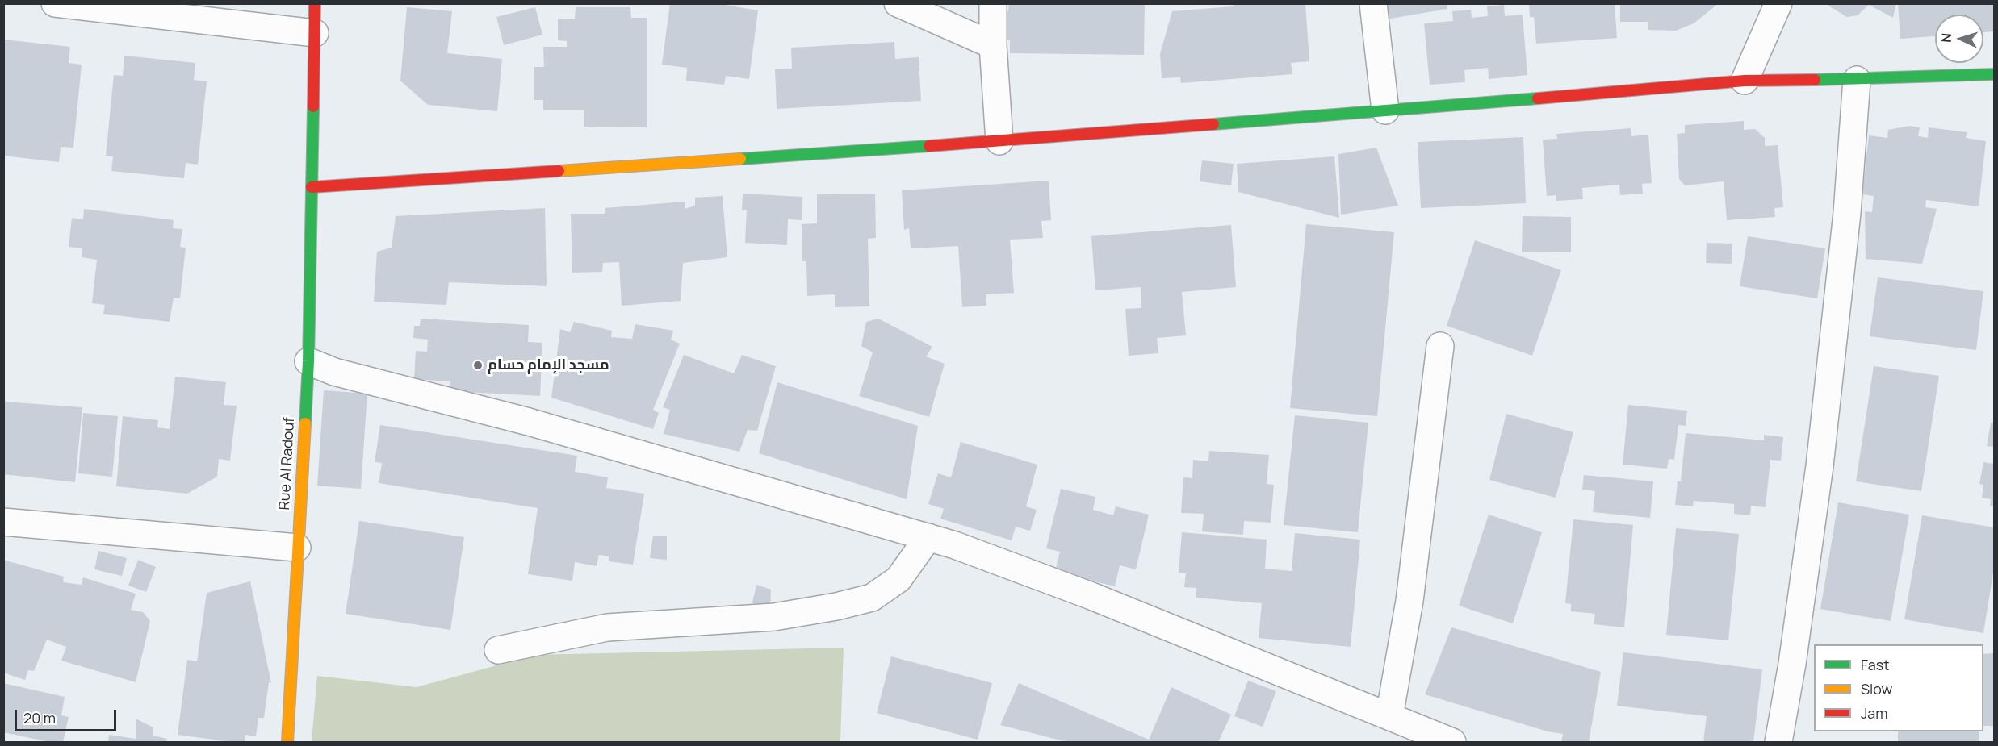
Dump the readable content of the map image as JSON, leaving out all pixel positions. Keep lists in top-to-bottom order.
{
  "streets": {
    "street": ["Rue Al Radouf"]
  },
  "places": ["مسجد الإمام حسام"],
  "legend": ["Fast", "Slow", "Jam"],
  "scale_bar": "20 m",
  "north": "left"
}
